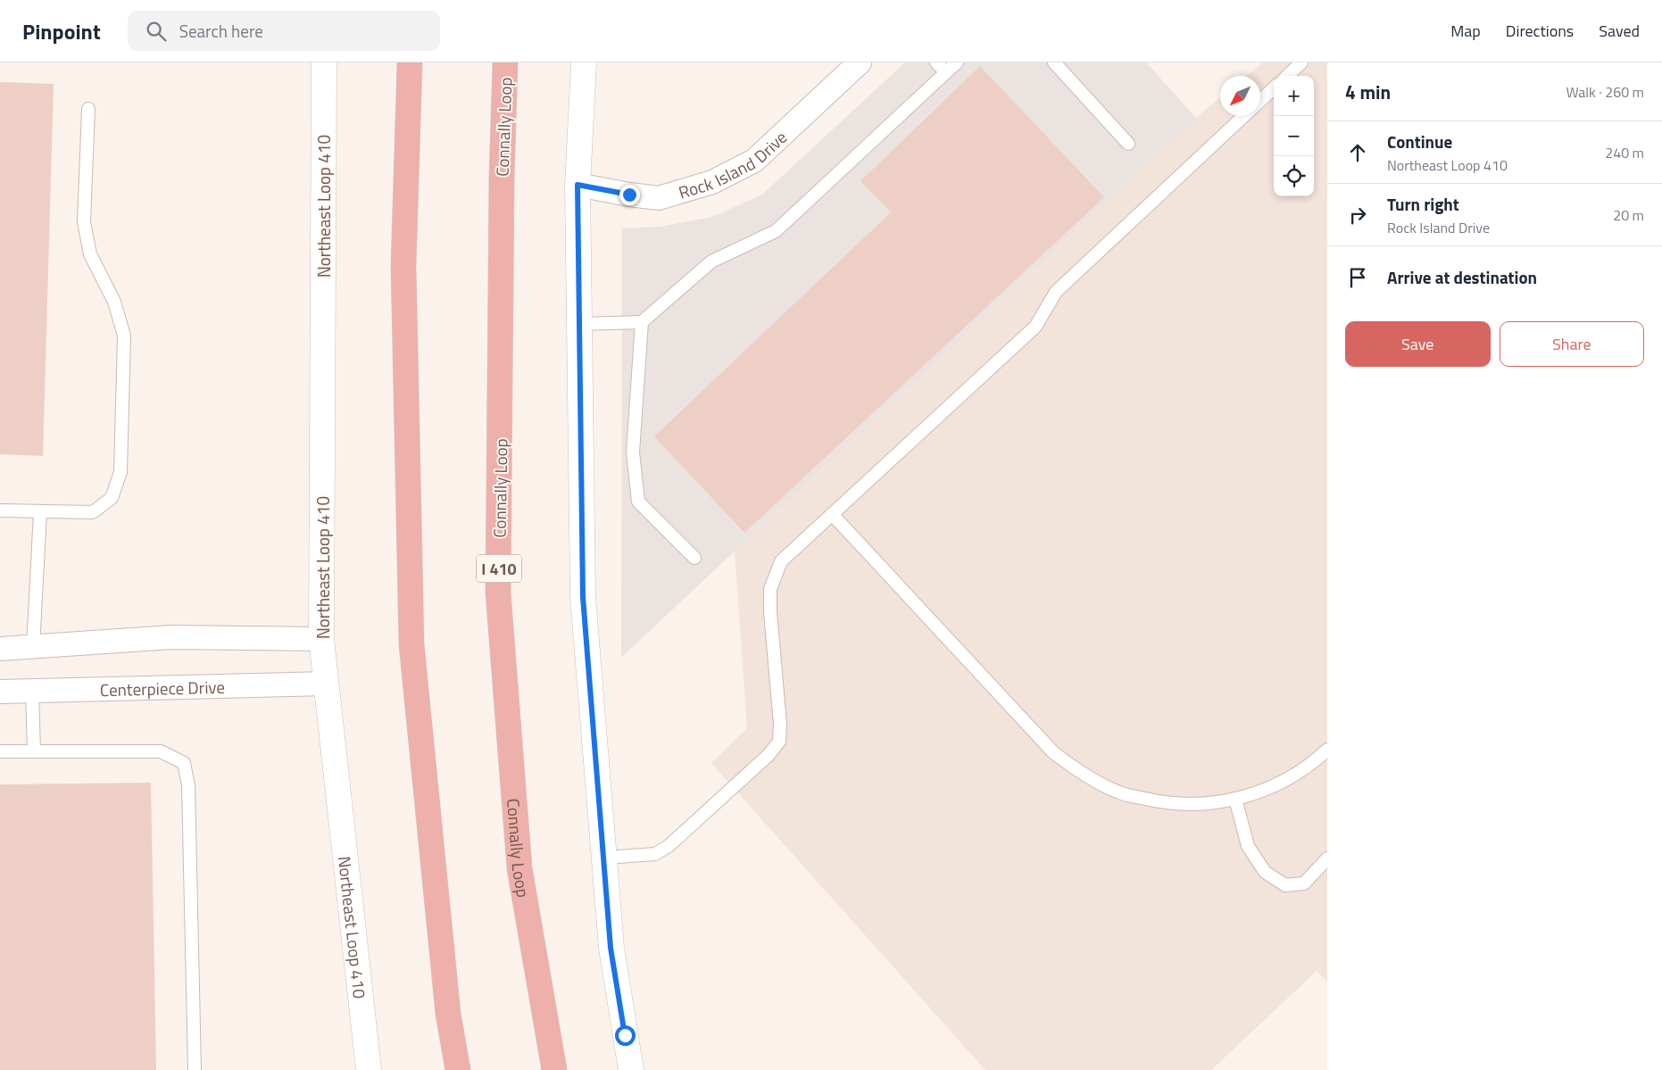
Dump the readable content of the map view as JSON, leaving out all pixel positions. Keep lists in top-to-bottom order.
{
  "streets": {
    "highway": ["Connally Loop", "I 410"],
    "main road": ["Northeast Loop 410"],
    "street": ["Rock Island Drive", "Centerpiece Drive"]
  },
  "crossings": [
    ["Northeast Loop 410", "Centerpiece Drive"]
  ],
  "north": "bottom left",
  "page": {
    "header": "Pinpoint",
    "search": "Search here",
    "nav": ["Map", "Directions", "Saved"],
    "heading": ["4 min", "Walk · 260 m"],
    "map_buttons": ["+", "−"],
    "list": [
      ["Continue", "Northeast Loop 410", "240 m"],
      ["Turn right", "Rock Island Drive", "20 m"],
      "Arrive at destination"
    ],
    "buttons": ["Save", "Share"]
  }
}
